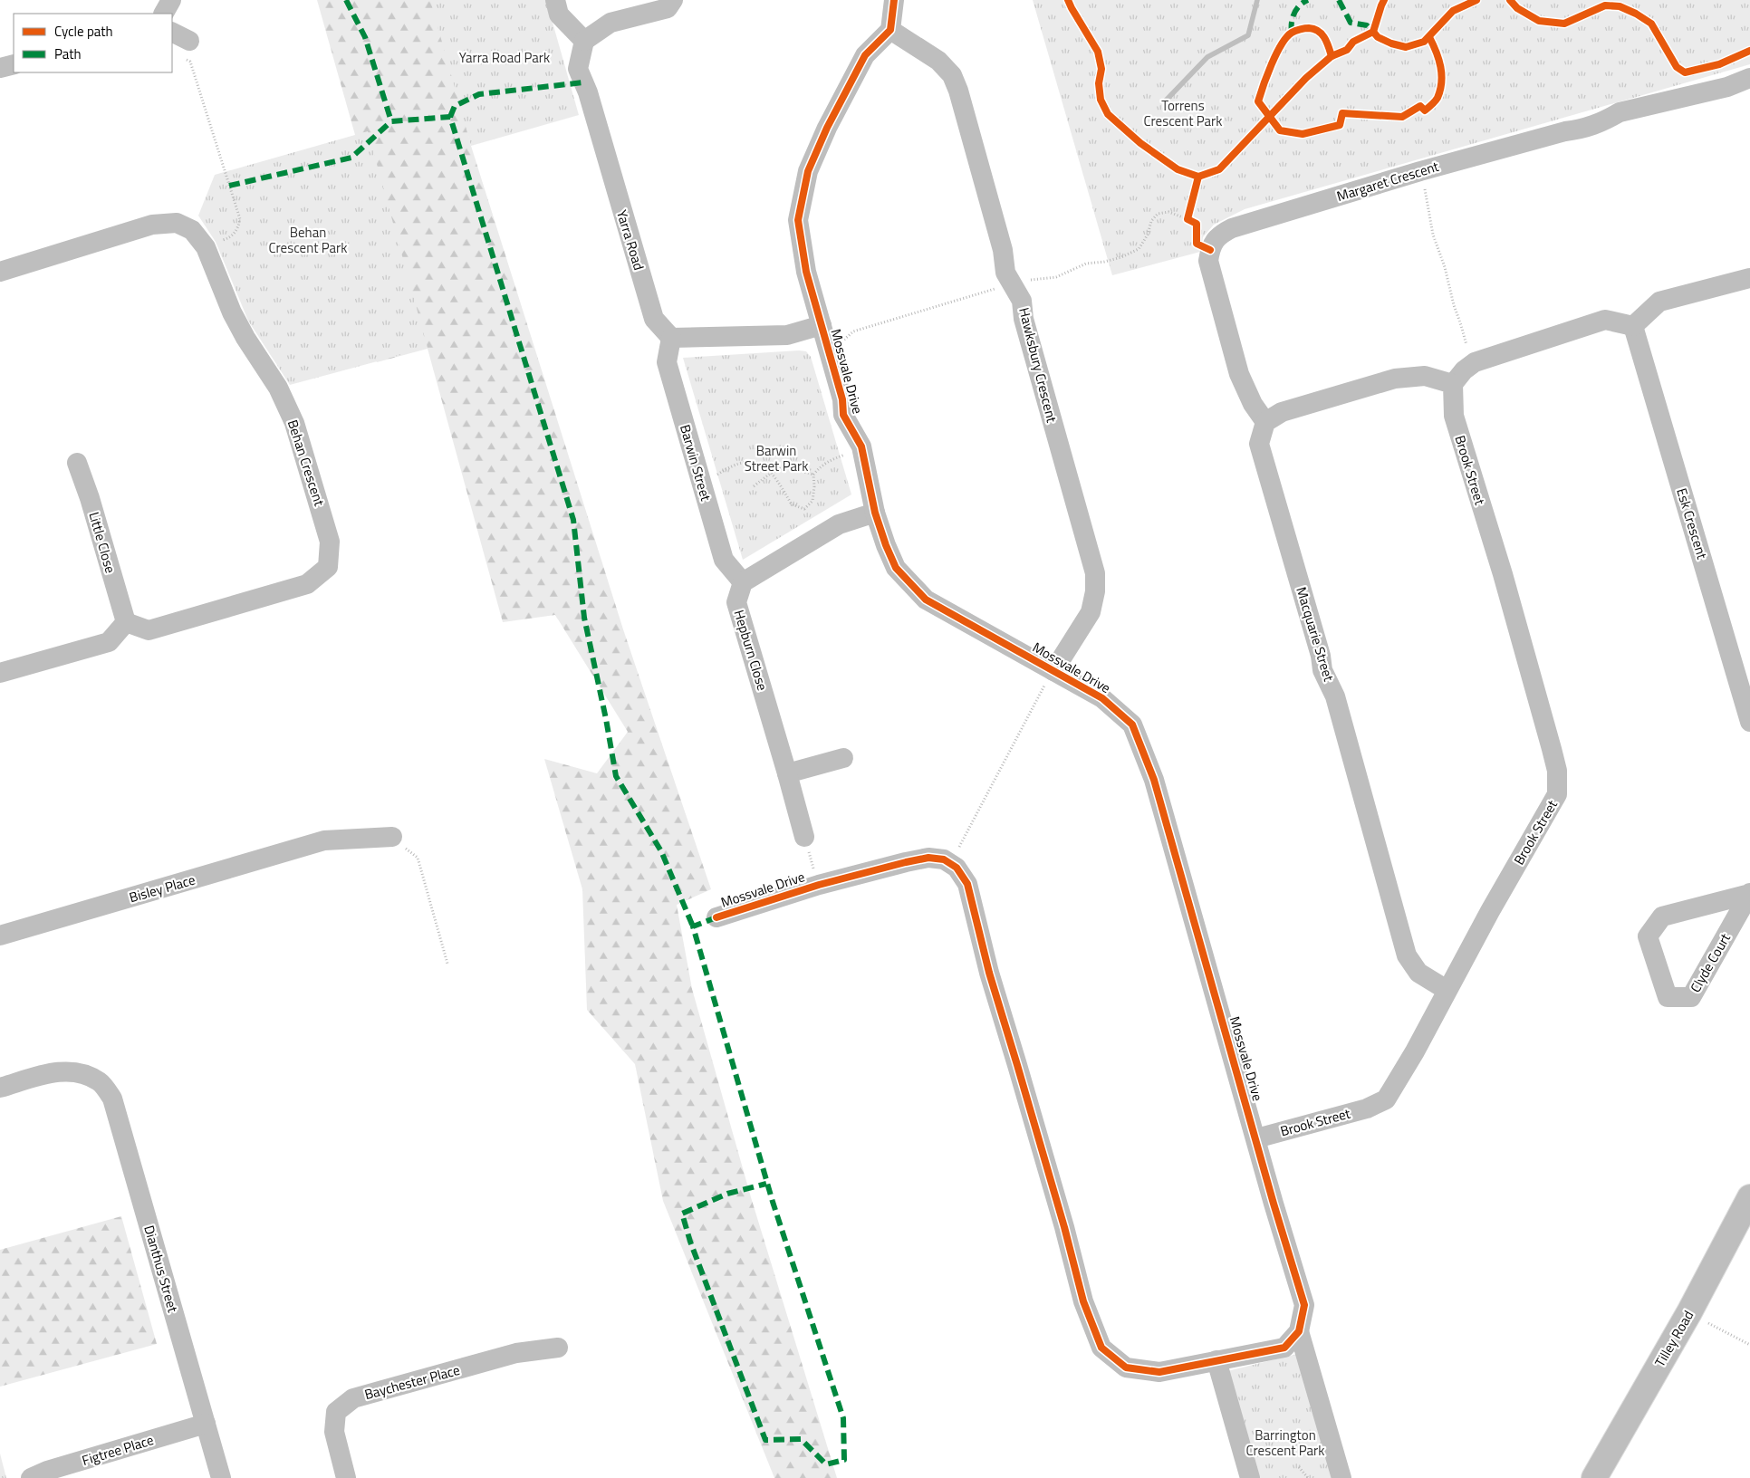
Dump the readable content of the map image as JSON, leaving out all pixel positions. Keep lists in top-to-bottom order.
{
  "streets": {
    "main road": ["Tilley Road"],
    "street": [
      "Margaret Crescent",
      "Yarra Road",
      "Hawksbury Crescent",
      "Mossvale Drive",
      "Behan Crescent",
      "Barwin Street",
      "Brook Street",
      "Esk Crescent",
      "Little Close",
      "Macquarie Street",
      "Hepburn Close",
      "Bisley Place",
      "Clyde Court",
      "Dianthus Street",
      "Baychester Place",
      "Figtree Place"
    ]
  },
  "crossings": [
    ["Margaret Crescent", "Macquarie Street"],
    ["Yarra Road", "Barwin Street"],
    ["Hawksbury Crescent", "Mossvale Drive"],
    ["Mossvale Drive", "Brook Street"],
    ["Behan Crescent", "Little Close"],
    ["Barwin Street", "Hepburn Close"],
    ["Brook Street", "Macquarie Street"],
    ["Dianthus Street", "Figtree Place"]
  ],
  "parks": [
    "Yarra Road Park",
    "Torrens Crescent Park",
    "Behan Crescent Park",
    "Barwin Street Park",
    "Barrington Crescent Park"
  ],
  "legend": ["Cycle path", "Path"]
}
